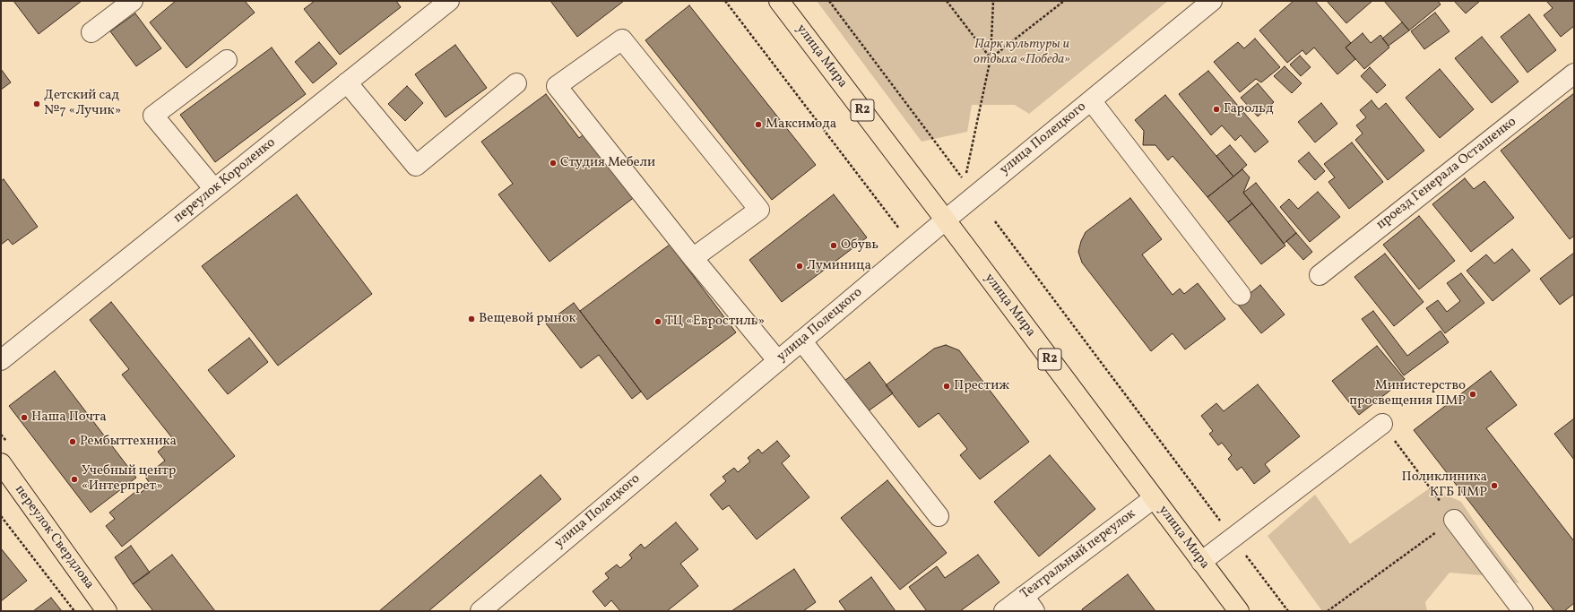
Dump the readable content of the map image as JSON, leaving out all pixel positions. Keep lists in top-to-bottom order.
{
  "streets": {
    "main road": ["улица Мира", "R2", "переулок Свердлова"],
    "street": [
      "улица Полецкого",
      "проезд Генерала Осташенко",
      "переулок Короленко",
      "Театральный переулок"
    ]
  },
  "crossings": [
    ["улица Мира", "улица Полецкого"],
    ["улица Мира", "Театральный переулок"]
  ],
  "parks": ["Парк культуры и отдыха «Победа»"],
  "places": [
    "Детский сад №7 «Лучик»",
    "Гарольд",
    "Максимода",
    "Студия Мебели",
    "Обувь",
    "Луминица",
    "Вещевой рынок",
    "ТЦ «Евростиль»",
    "Престиж",
    "Министерство просвещения ПМР",
    "Наша Почта",
    "Рембыттехника",
    "Учебный центр «Интерпрет»",
    "Поликлиника КГБ ПМР"
  ]
}
